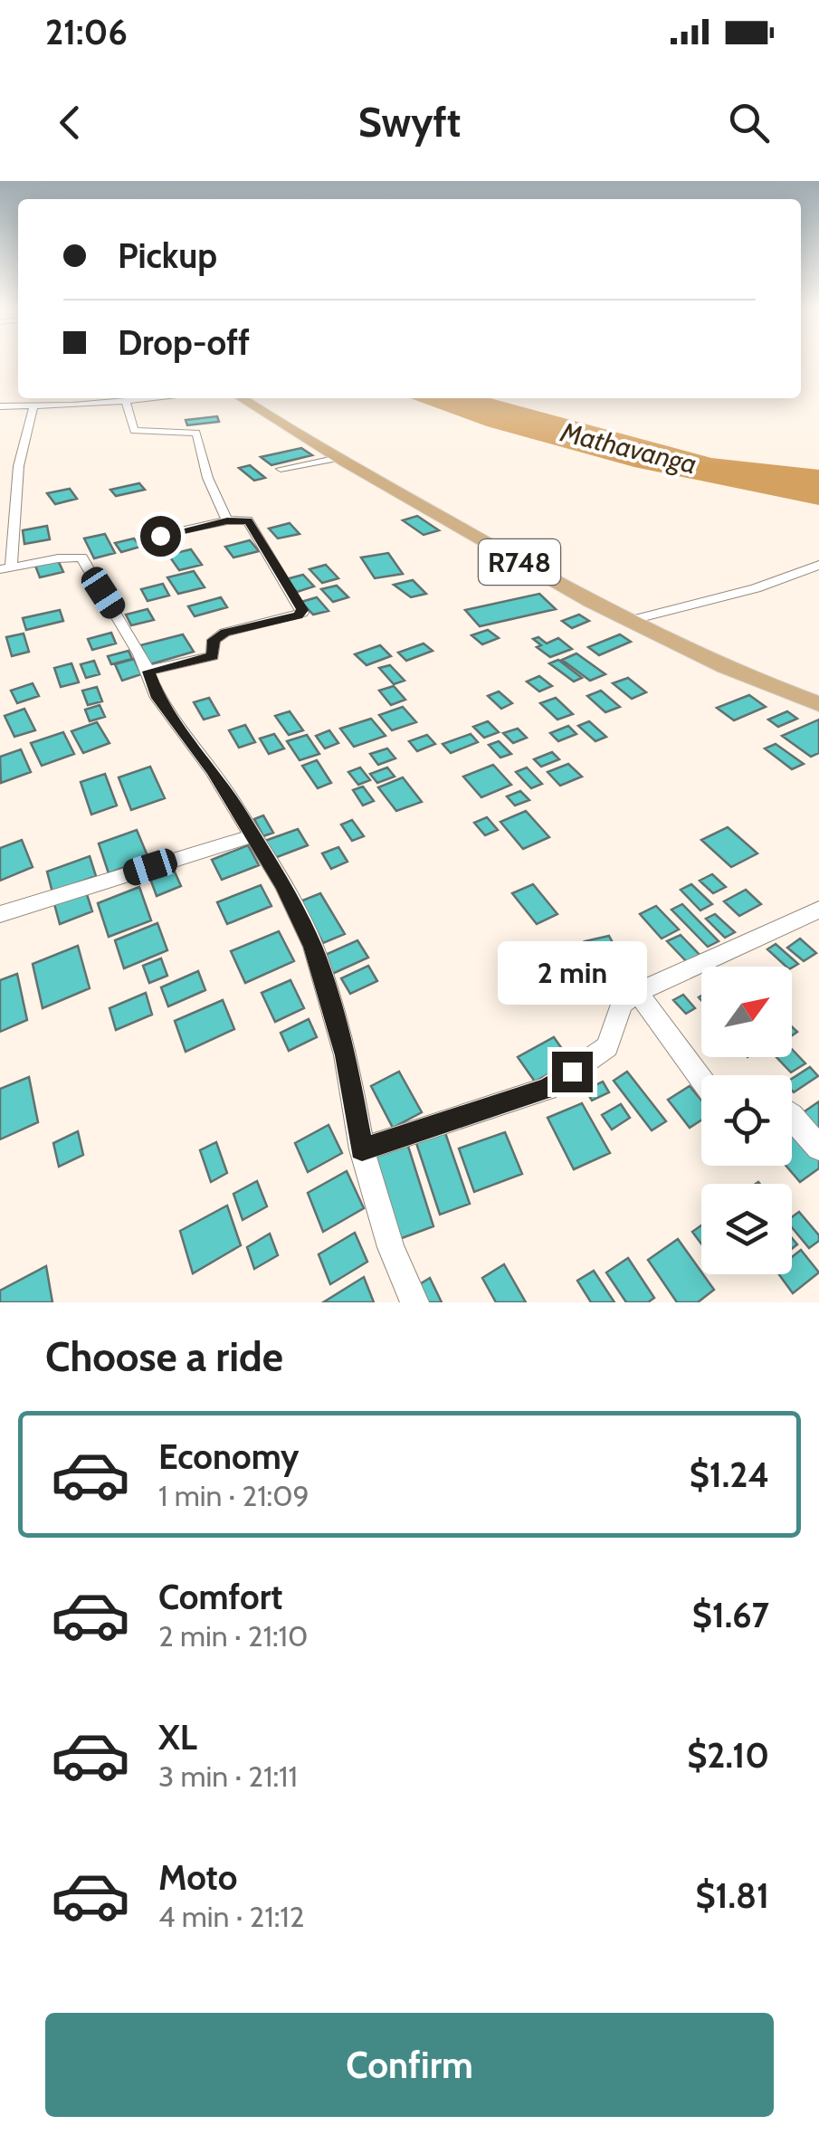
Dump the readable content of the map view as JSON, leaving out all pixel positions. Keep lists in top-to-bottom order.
{
  "streets": {
    "main road": ["R748"]
  },
  "water": ["Mathavanga"],
  "north": "top right",
  "page": {
    "status": "21:06",
    "header": "Swyft",
    "banner": ["Pickup", "Drop-off"],
    "bubble": "2 min",
    "heading": "Choose a ride",
    "list": [
      {
        "name": "Economy",
        "note": "1 min · 21:09",
        "value": "$1.24"
      },
      {
        "name": "Comfort",
        "note": "2 min · 21:10",
        "value": "$1.67"
      },
      {
        "name": "XL",
        "note": "3 min · 21:11",
        "value": "$2.10"
      },
      {
        "name": "Moto",
        "note": "4 min · 21:12",
        "value": "$1.81"
      }
    ],
    "buttons": "Confirm"
  }
}
